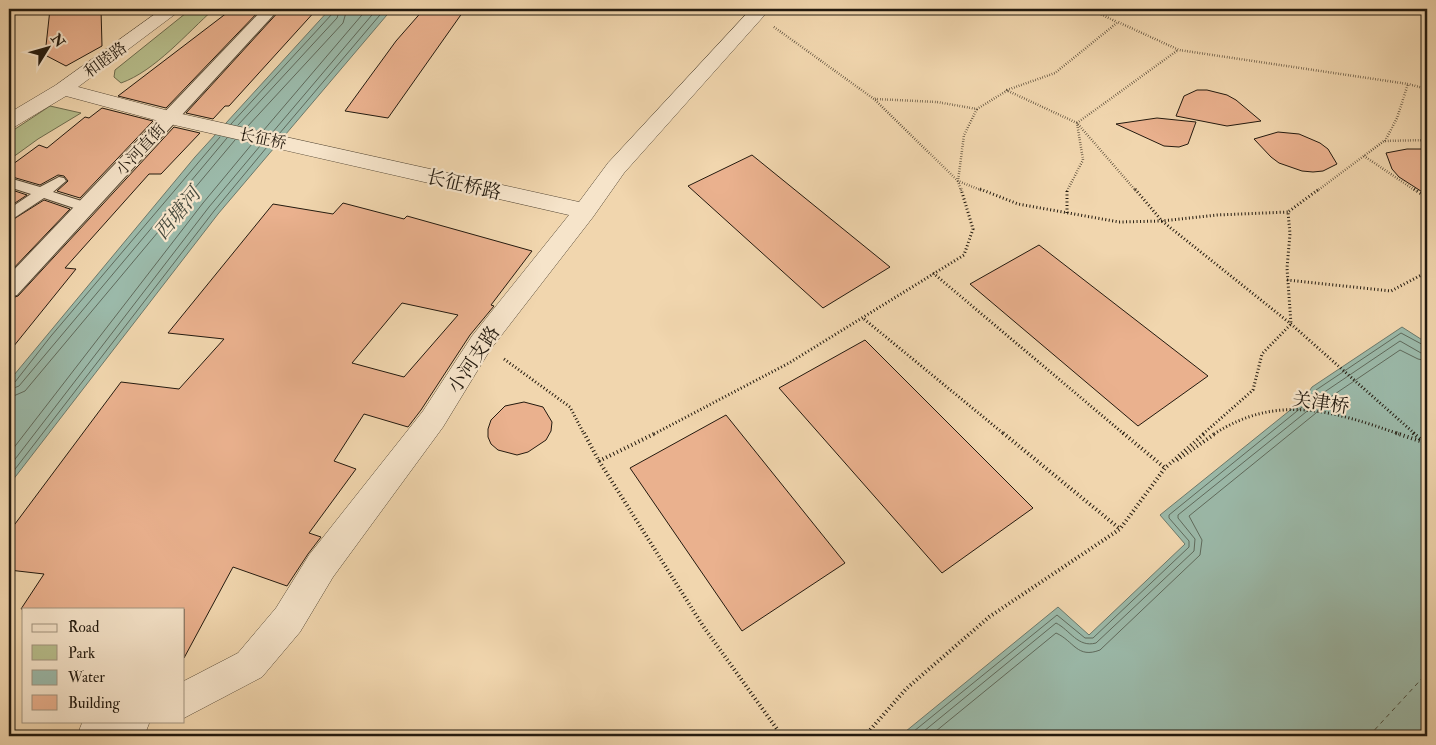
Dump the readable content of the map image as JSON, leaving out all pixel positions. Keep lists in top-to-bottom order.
{
  "streets": {
    "street": [
      "和睦路",
      "长征桥",
      "小河直街",
      "长征桥路",
      "小河支路"
    ],
    "path": ["关津桥"]
  },
  "crossings": [
    ["长征桥", "小河直街"],
    ["长征桥", "长征桥路"],
    ["长征桥路", "小河支路"]
  ],
  "water": ["西塘河"],
  "legend": [
    "Road",
    "Park",
    "Water",
    "Building"
  ],
  "north": "top right"
}
